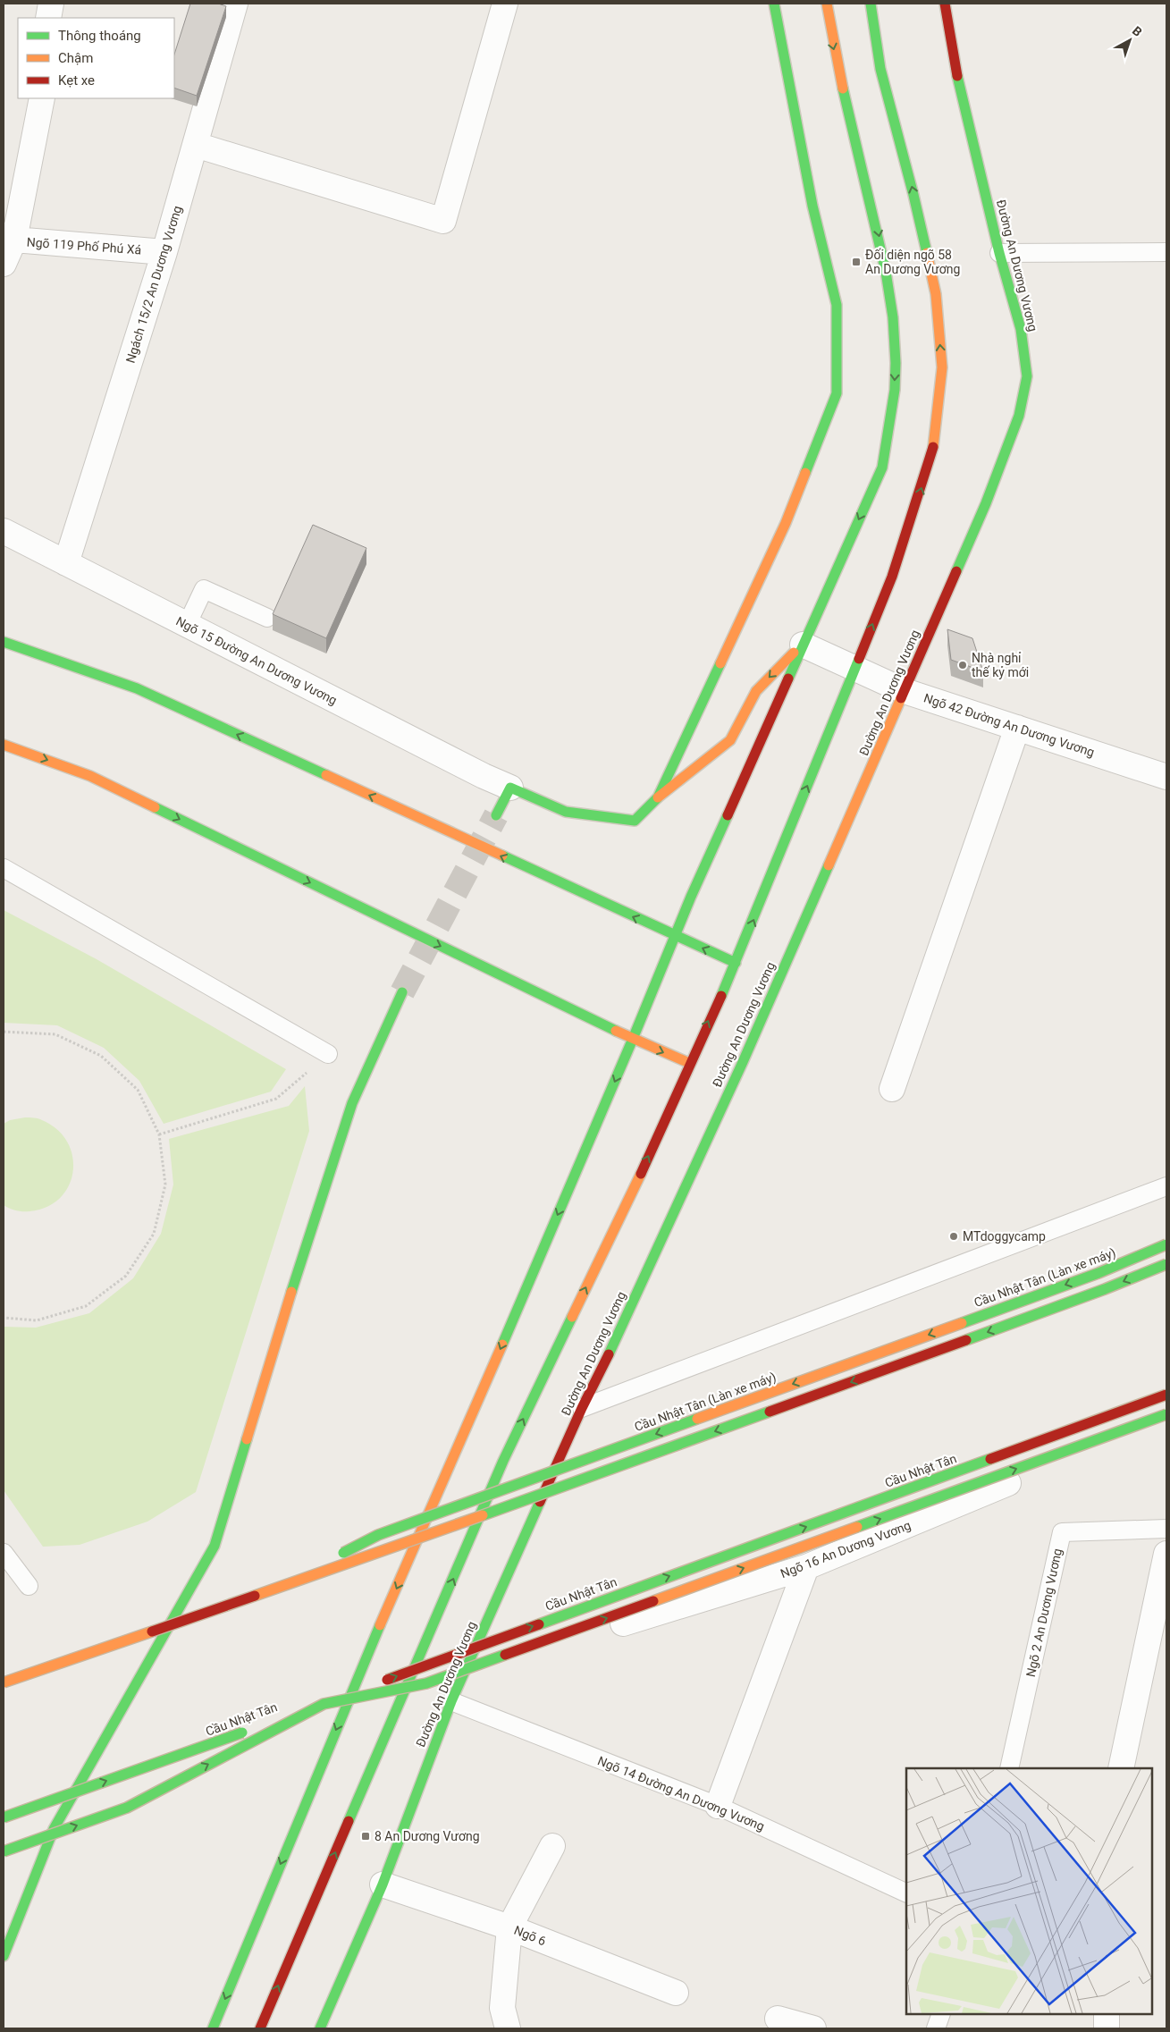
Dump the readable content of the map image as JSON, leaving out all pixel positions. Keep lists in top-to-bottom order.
{
  "streets": {
    "main road": ["Đường An Dương Vương", "Cầu Nhật Tân (Làn xe máy)", "Cầu Nhật Tân"],
    "street": [
      "Ngõ 119 Phố Phú Xá",
      "Ngách 15/2 An Dương Vương",
      "Ngõ 15 Đường An Dương Vương",
      "Ngõ 42 Đường An Dương Vương",
      "Ngõ 16 An Dương Vương",
      "Ngõ 6"
    ],
    "lane": ["Ngõ 2 An Dương Vương", "Ngõ 14 Đường An Dương Vương"]
  },
  "crossings": [
    ["Ngõ 119 Phố Phú Xá", "Ngách 15/2 An Dương Vương"],
    ["Đường An Dương Vương", "Ngõ 42 Đường An Dương Vương"],
    ["Đường An Dương Vương", "Ngõ 16 An Dương Vương"],
    ["Đường An Dương Vương", "Ngõ 14 Đường An Dương Vương"],
    ["Đường An Dương Vương", "Ngõ 6"],
    ["Ngách 15/2 An Dương Vương", "Ngõ 15 Đường An Dương Vương"]
  ],
  "places": {
    "transit": ["Đối diện ngõ 58 An Dương Vương", "8 An Dương Vương"],
    "other": ["Nhà nghỉ thế kỷ mới", "MTdoggycamp"]
  },
  "legend": ["Thông thoáng", "Chậm", "Kẹt xe"],
  "north": "top right"
}
